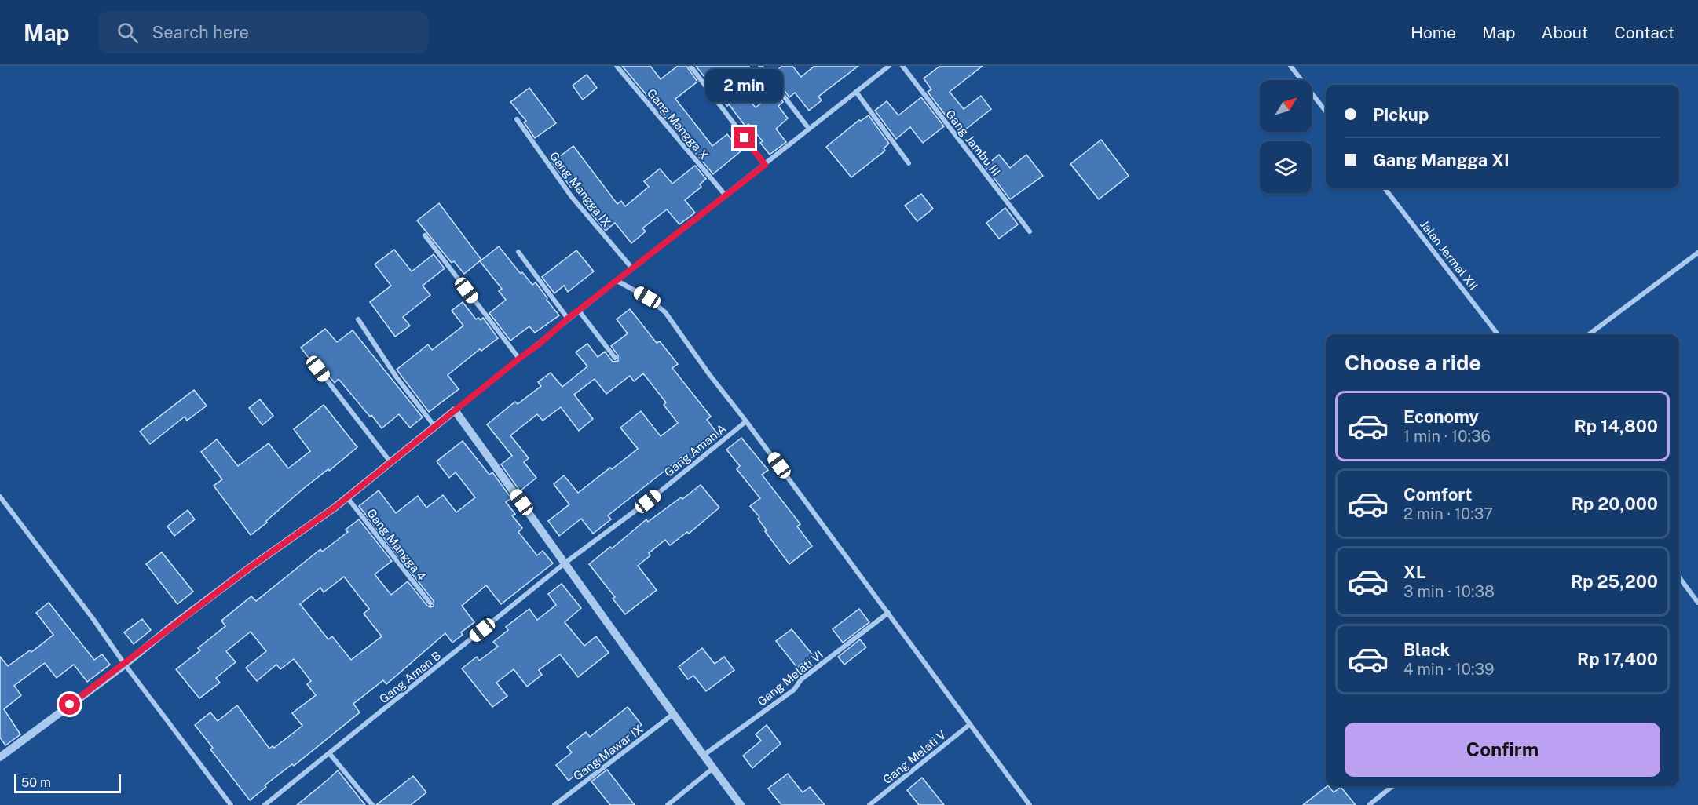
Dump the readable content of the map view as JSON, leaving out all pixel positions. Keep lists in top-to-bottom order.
{
  "streets": {
    "street": [
      "Gang Mangga X",
      "Gang Jambu III",
      "Gang Mangga IX",
      "Jalan Jermal XII",
      "Gang Aman A",
      "Gang Mangga 4",
      "Gang Aman B",
      "Gang Melati VI",
      "Gang Mawar IX",
      "Gang Melati V"
    ]
  },
  "crossings": [
    ["Gang Aman A", "Gang Aman B"]
  ],
  "scale_bar": "50 m",
  "north": "top right",
  "page": {
    "header": "Map",
    "search": "Search here",
    "nav": [
      "Home",
      "Map",
      "About",
      "Contact"
    ],
    "bubble": "2 min",
    "banner": ["Pickup", "Gang Mangga XI"],
    "heading": "Choose a ride",
    "list": [
      {
        "name": "Economy",
        "note": "1 min · 10:36",
        "value": "Rp 14,800"
      },
      {
        "name": "Comfort",
        "note": "2 min · 10:37",
        "value": "Rp 20,000"
      },
      {
        "name": "XL",
        "note": "3 min · 10:38",
        "value": "Rp 25,200"
      },
      {
        "name": "Black",
        "note": "4 min · 10:39",
        "value": "Rp 17,400"
      }
    ],
    "buttons": "Confirm",
    "scale": "50 m"
  }
}
